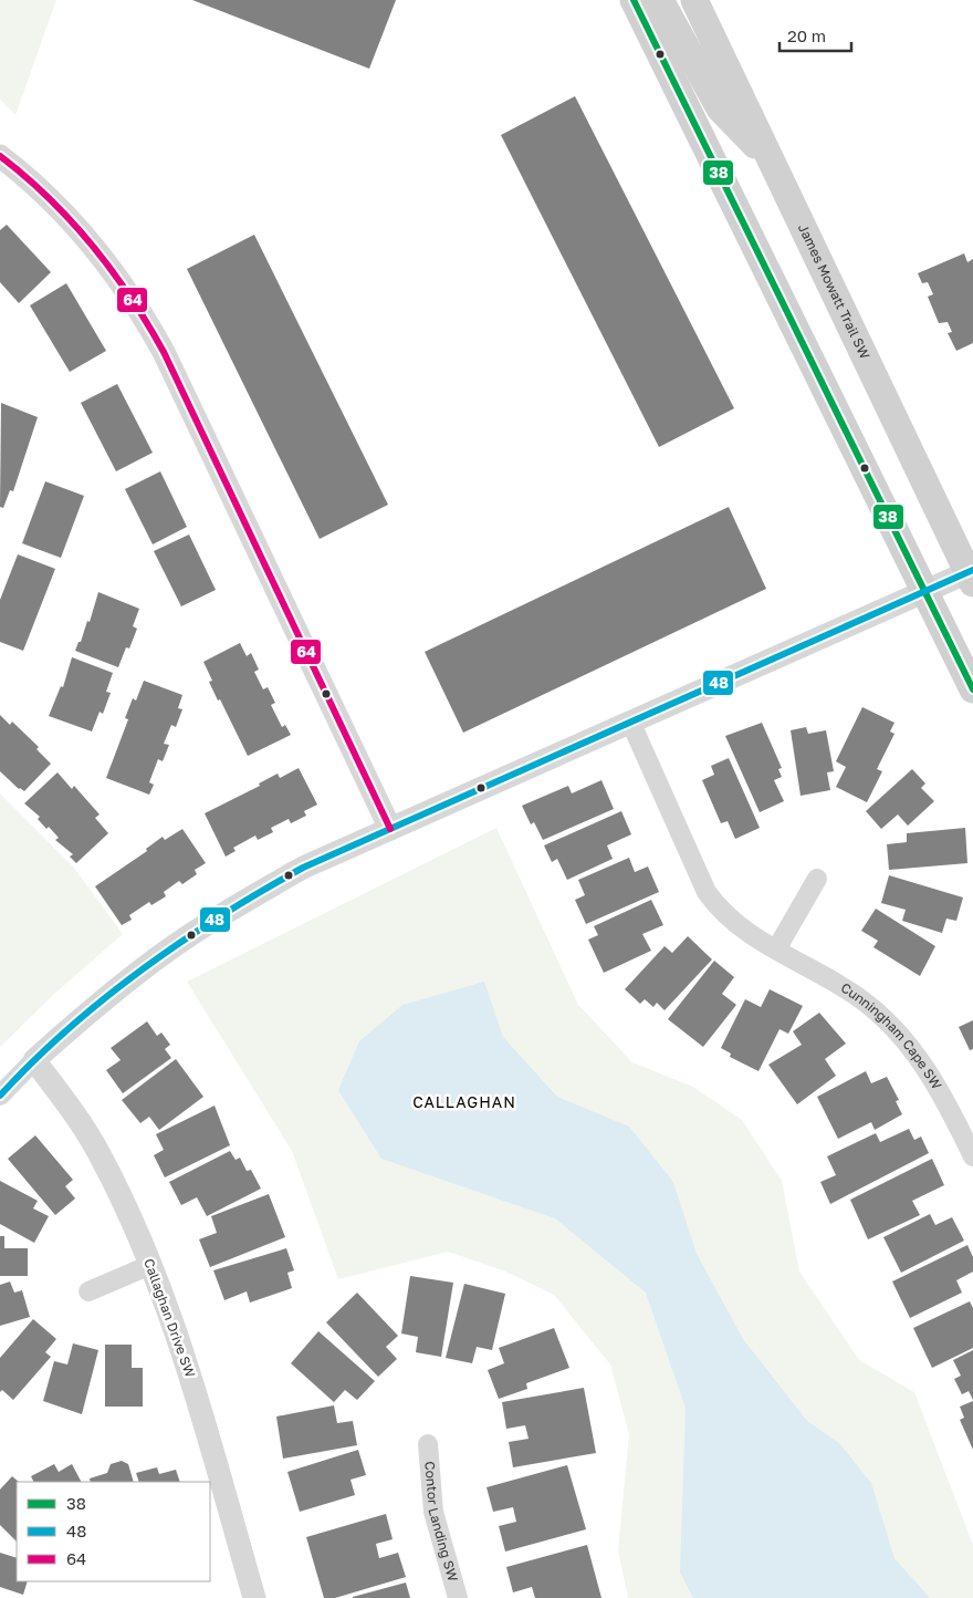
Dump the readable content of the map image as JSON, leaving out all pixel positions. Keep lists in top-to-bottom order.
{
  "streets": {
    "main road": ["James Mowatt Trail SW"],
    "street": ["Cunningham Cape SW", "Callaghan Drive SW", "Contor Landing SW"]
  },
  "districts": ["CALLAGHAN"],
  "lines": ["transit line 38", "transit line 64", "transit line 48"],
  "legend": ["38", "48", "64"],
  "scale_bar": "20 m"
}
